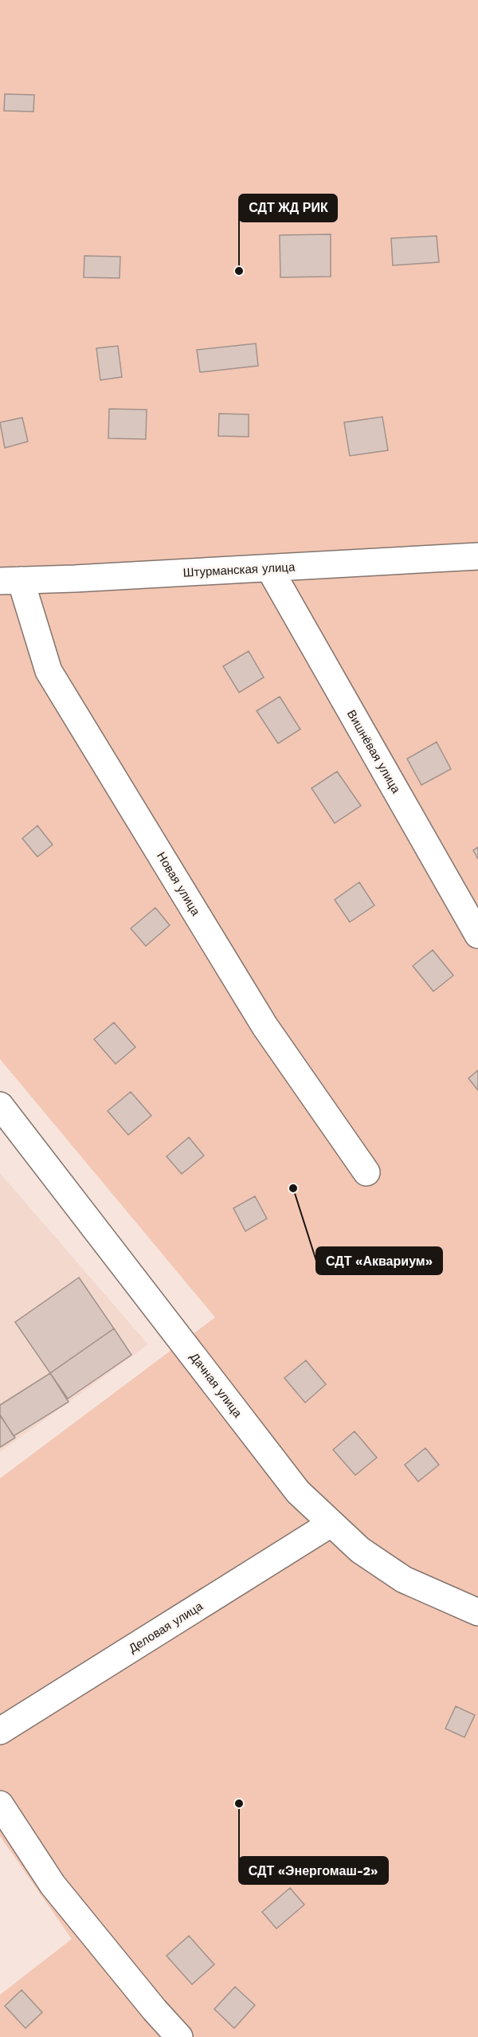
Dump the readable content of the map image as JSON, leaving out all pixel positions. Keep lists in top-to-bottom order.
{
  "streets": {
    "street": [
      "Штурманская улица",
      "Вишнёвая улица",
      "Новая улица",
      "Дачная улица",
      "Деловая улица"
    ]
  },
  "crossings": [
    ["Штурманская улица", "Вишнёвая улица"],
    ["Штурманская улица", "Новая улица"],
    ["Дачная улица", "Деловая улица"]
  ],
  "places": ["СДТ ЖД РИК", "СДТ «Аквариум»", "СДТ «Энергомаш-2»"]
}
